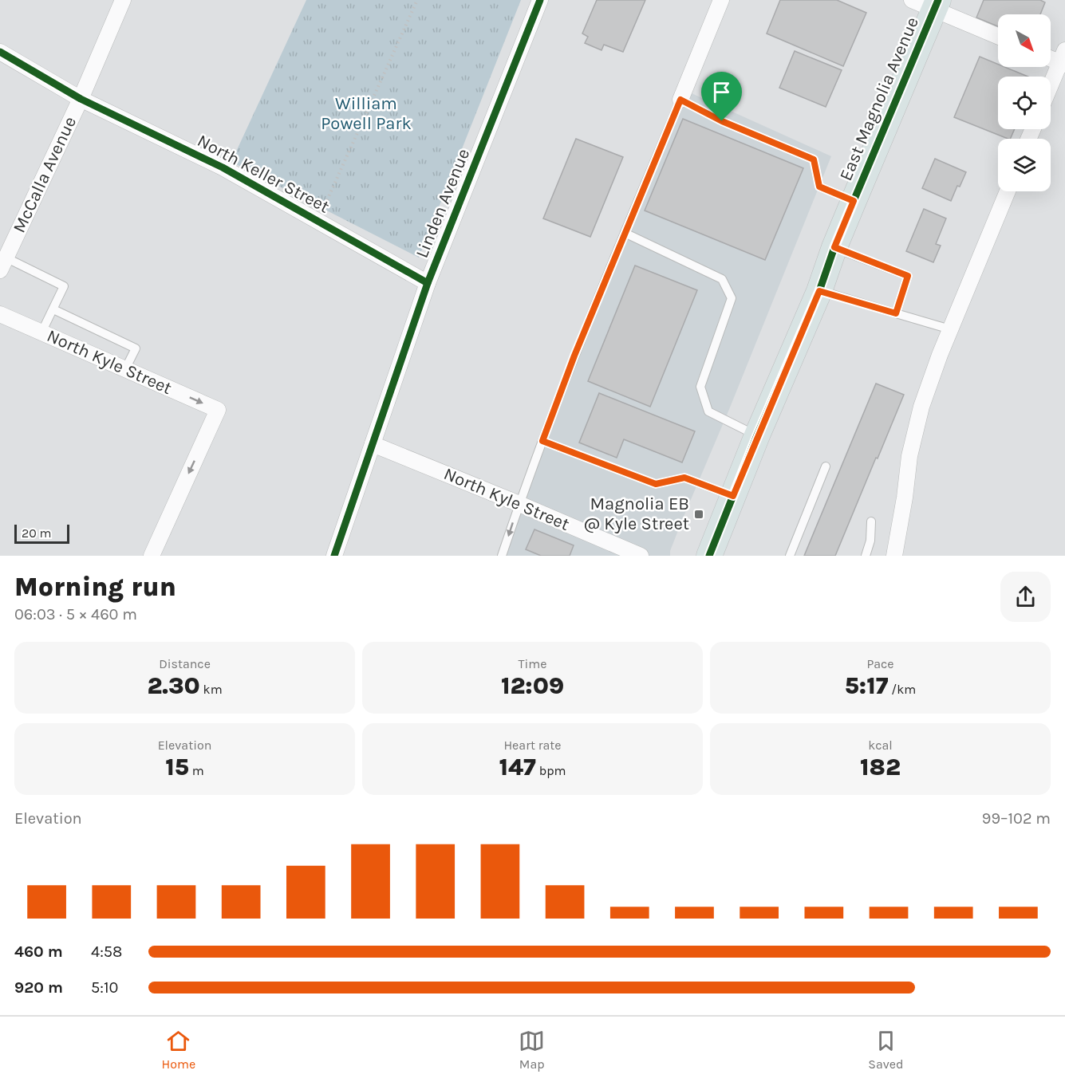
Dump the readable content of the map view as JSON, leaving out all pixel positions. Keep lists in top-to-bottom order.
{
  "streets": {
    "main road": ["East Magnolia Avenue"],
    "street": [
      "North Keller Street",
      "McCalla Avenue",
      "Linden Avenue",
      "North Kyle Street"
    ]
  },
  "crossings": [
    ["North Keller Street", "McCalla Avenue"],
    ["North Keller Street", "Linden Avenue"],
    ["Linden Avenue", "North Kyle Street"]
  ],
  "parks": ["William Powell Park"],
  "places": {
    "transit": ["Magnolia EB @ Kyle Street"]
  },
  "scale_bar": "20 m",
  "north": "bottom right",
  "page": {
    "scale": "20 m",
    "heading": ["Morning run", "06:03 · 5 × 460 m"],
    "stats": [
      ["Distance", "2.30 km"],
      ["Time", "12:09"],
      ["Pace", "5:17 /km"],
      ["Elevation", "15 m"],
      ["Heart rate", "147 bpm"],
      ["kcal", "182"]
    ],
    "chart": ["Elevation", "99–102 m"],
    "list": [
      {
        "name": "460 m",
        "note": "4:58"
      },
      {
        "name": "920 m",
        "note": "5:10"
      }
    ],
    "tabs": ["Home", "Map", "Saved"]
  }
}
